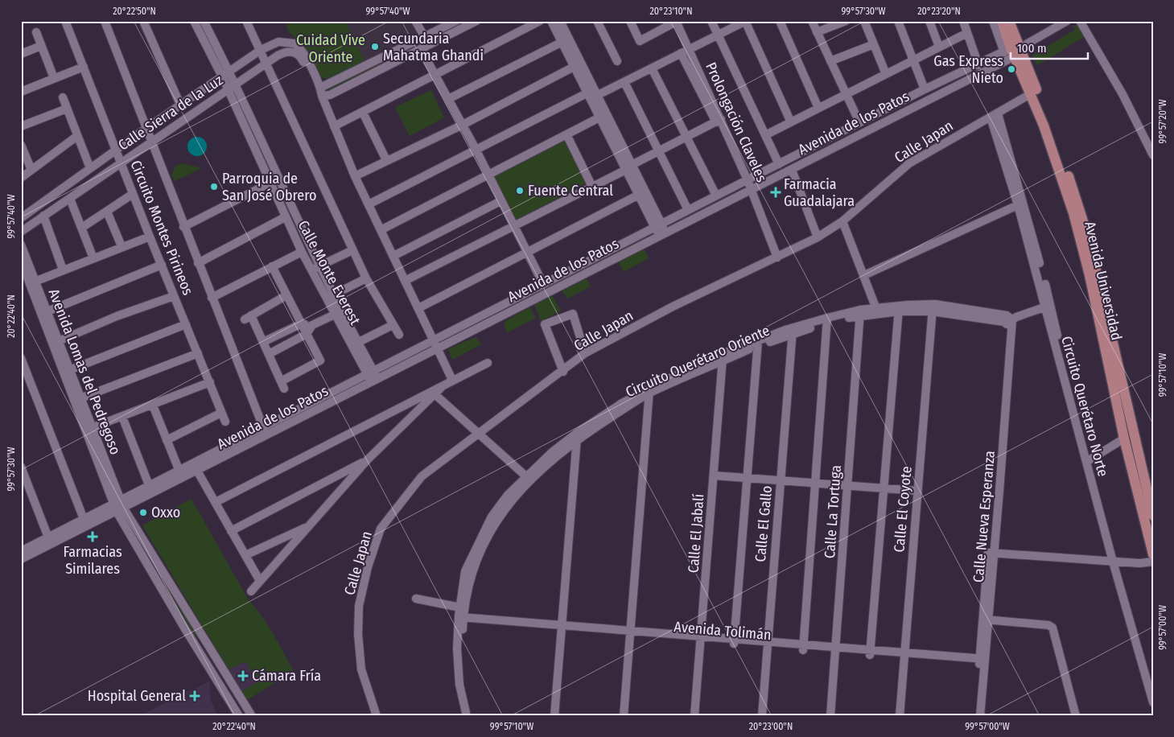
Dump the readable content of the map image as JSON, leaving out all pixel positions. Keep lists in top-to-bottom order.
{
  "streets": {
    "main road": ["Avenida Universidad"],
    "street": [
      "Calle Sierra de la Luz",
      "Prolongación Claveles",
      "Avenida de los Patos",
      "Calle Japan",
      "Circuito Montes Pirineos",
      "Calle Monte Everest",
      "Circuito Querétaro Oriente",
      "Avenida Lomas del Pedregoso",
      "Circuito Querétaro Norte",
      "Calle El Coyote",
      "Calle La Tortuga",
      "Calle Nueva Esperanza",
      "Calle El Gallo",
      "Calle El Jabalí",
      "Avenida Tolimán"
    ]
  },
  "crossings": [
    ["Calle Sierra de la Luz", "Circuito Montes Pirineos"],
    ["Calle Sierra de la Luz", "Calle Monte Everest"],
    ["Prolongación Claveles", "Avenida de los Patos"],
    ["Prolongación Claveles", "Calle Japan"],
    ["Avenida de los Patos", "Calle Monte Everest"],
    ["Avenida de los Patos", "Avenida Universidad"],
    ["Avenida de los Patos", "Avenida Lomas del Pedregoso"],
    ["Calle Japan", "Avenida Universidad"],
    ["Calle Japan", "Circuito Querétaro Norte"],
    ["Circuito Querétaro Oriente", "Calle El Coyote"],
    ["Circuito Querétaro Oriente", "Calle La Tortuga"],
    ["Circuito Querétaro Oriente", "Calle Nueva Esperanza"],
    ["Circuito Querétaro Oriente", "Calle El Gallo"],
    ["Circuito Querétaro Oriente", "Calle El Jabalí"],
    ["Circuito Querétaro Oriente", "Avenida Tolimán"],
    ["Calle El Coyote", "Avenida Tolimán"],
    ["Calle La Tortuga", "Avenida Tolimán"],
    ["Calle Nueva Esperanza", "Avenida Tolimán"],
    ["Calle El Gallo", "Avenida Tolimán"],
    ["Calle El Jabalí", "Avenida Tolimán"]
  ],
  "parks": ["Cuidad Vive Oriente"],
  "places": {
    "other": [
      "Secundaria Mahatma Ghandi",
      "Gas Express Nieto",
      "Parroquia de San José Obrero",
      "Fuente Central",
      "Oxxo"
    ],
    "health": [
      "Farmacia Guadalajara",
      "Farmacias Similares",
      "Cámara Fría",
      "Hospital General"
    ]
  },
  "scale_bar": "100 m",
  "coordinates": [
    "20°22'50\"N",
    "99°57'40\"W",
    "20°23'10\"N",
    "99°57'30\"W",
    "20°23'20\"N",
    "99°57'20\"W",
    "20°22'40\"N",
    "99°57'10\"W",
    "99°57'00\"W",
    "20°23'00\"N"
  ]
}
